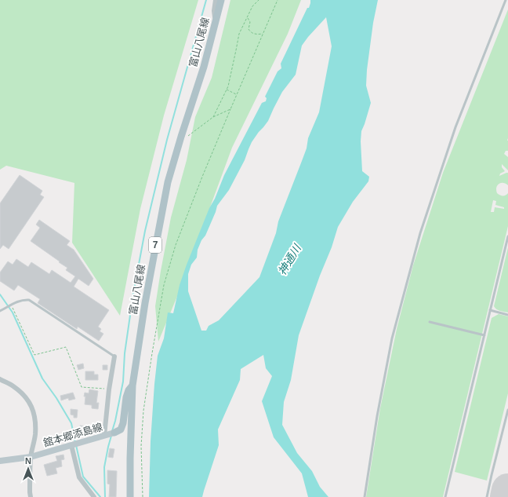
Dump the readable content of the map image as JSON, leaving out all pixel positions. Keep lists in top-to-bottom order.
{
  "streets": {
    "main road": ["富山八尾線", "7", "舘本郷添島線"]
  },
  "water": ["神通川"],
  "north": "top"
}
